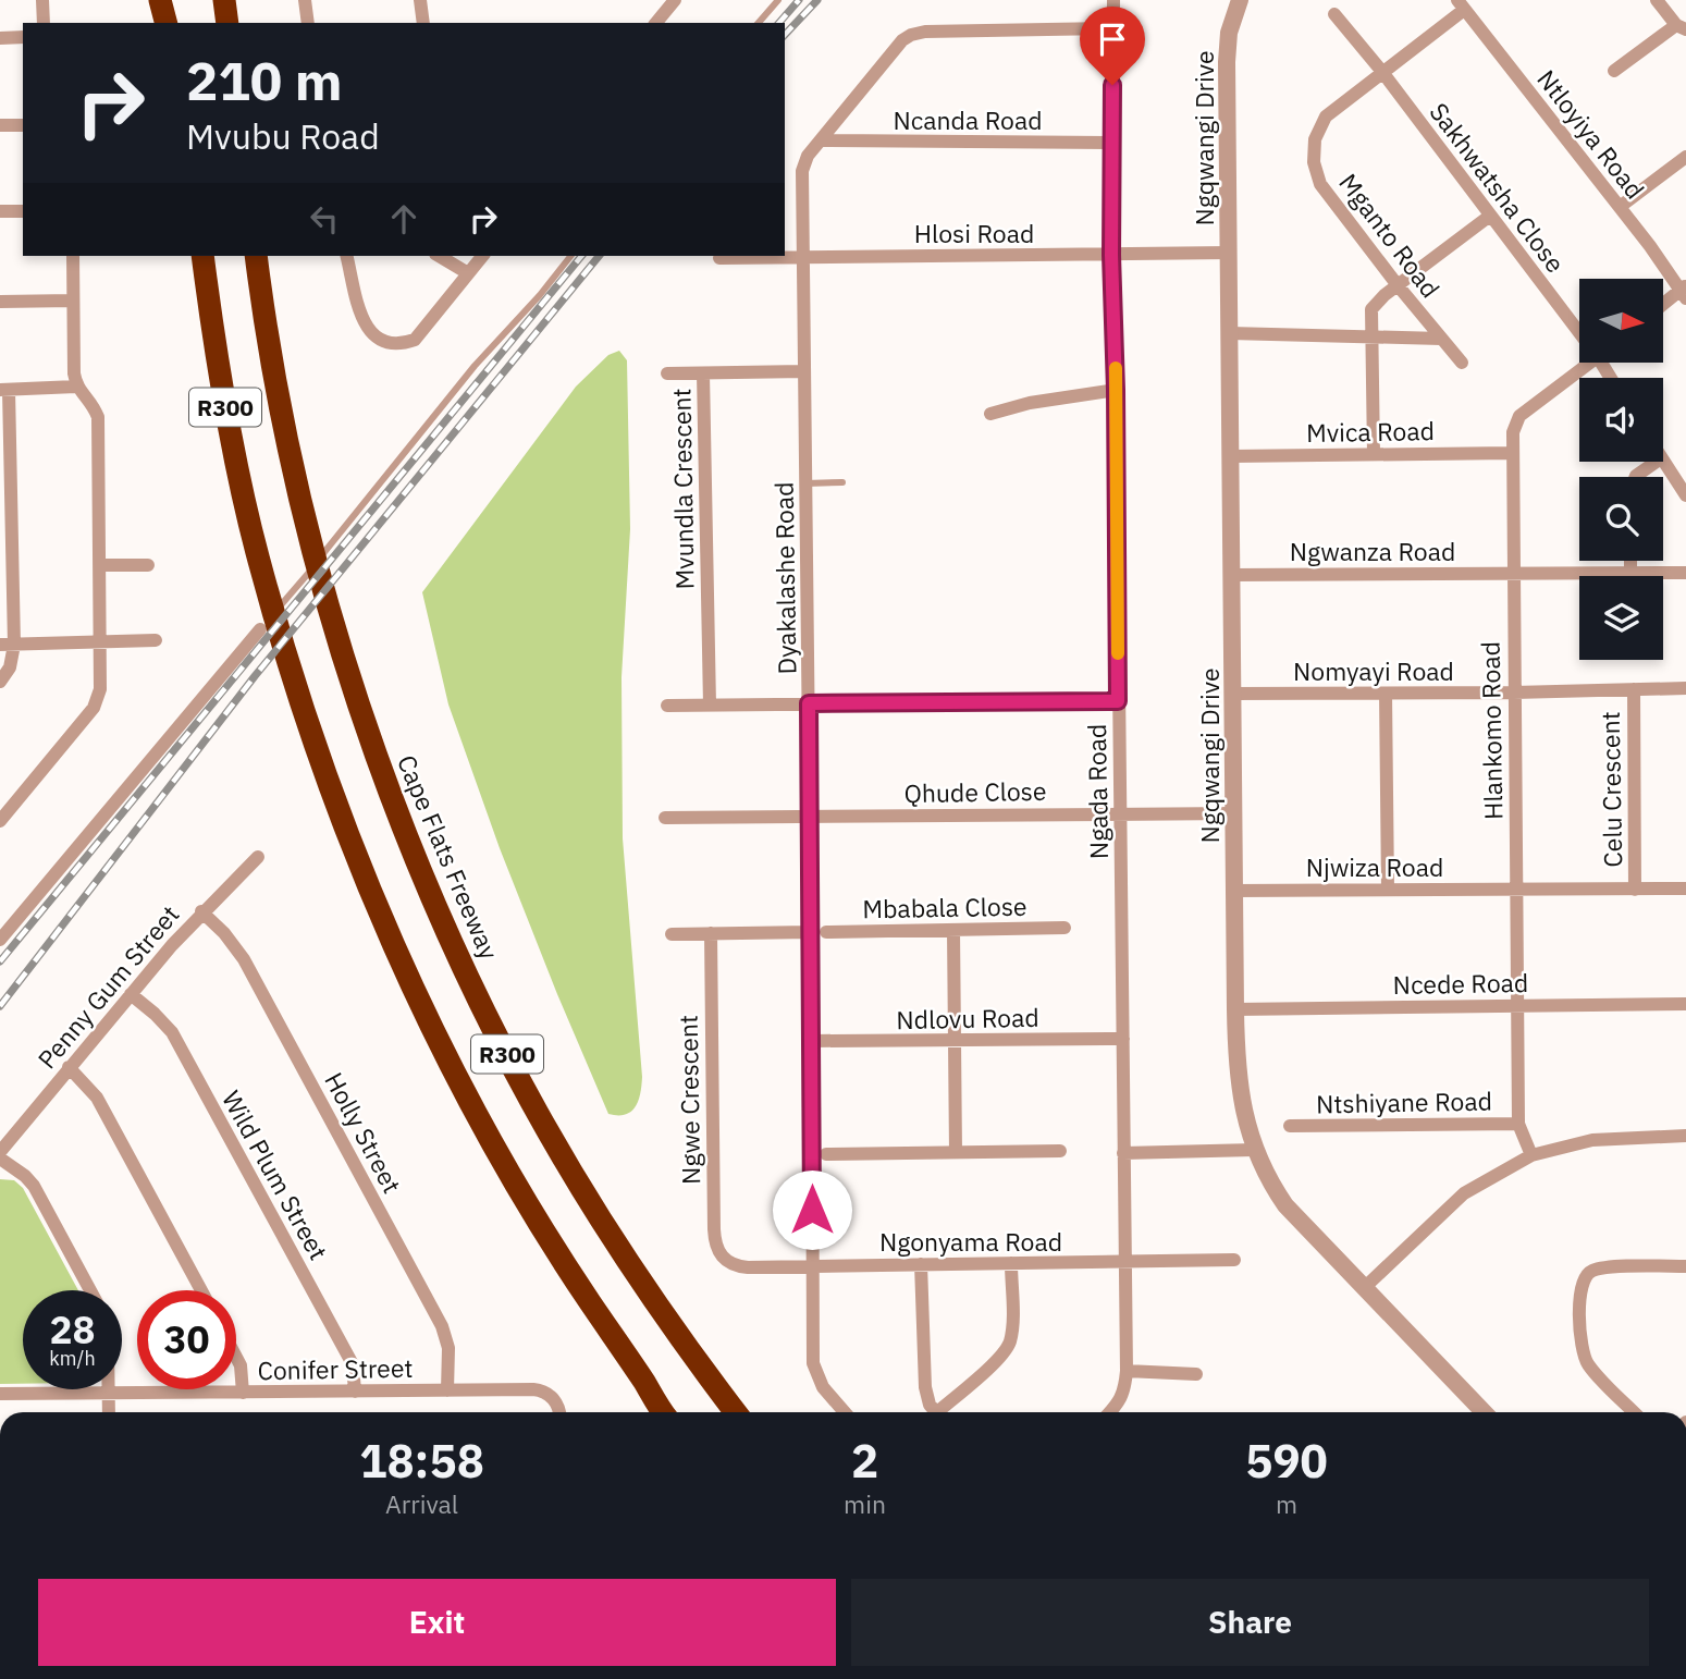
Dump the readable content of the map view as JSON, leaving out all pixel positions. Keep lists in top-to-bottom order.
{
  "streets": {
    "highway": ["R300", "Cape Flats Freeway"],
    "street": [
      "Ncanda Road",
      "Ntloyiya Road",
      "Ngqwangi Drive",
      "Sakhwatsha Close",
      "Hlosi Road",
      "Mganto Road",
      "Mvica Road",
      "Mvundla Crescent",
      "Ngwanza Road",
      "Dyakalashe Road",
      "Nomyayi Road",
      "Hlankomo Road",
      "Celu Crescent",
      "Qhude Close",
      "Ngada Road",
      "Njwiza Road",
      "Mbabala Close",
      "Ncede Road",
      "Penny Gum Street",
      "Ndlovu Road",
      "Ngwe Crescent",
      "Ntshiyane Road",
      "Holly Street",
      "Wild Plum Street",
      "Ngonyama Road",
      "Conifer Street"
    ]
  },
  "crossings": [
    ["Ncanda Road", "Dyakalashe Road"],
    ["Ncanda Road", "Ngada Road"],
    ["Ntloyiya Road", "Mganto Road"],
    ["Ngqwangi Drive", "Hlosi Road"],
    ["Ngqwangi Drive", "Mvica Road"],
    ["Ngqwangi Drive", "Ngwanza Road"],
    ["Ngqwangi Drive", "Nomyayi Road"],
    ["Ngqwangi Drive", "Qhude Close"],
    ["Ngqwangi Drive", "Njwiza Road"],
    ["Ngqwangi Drive", "Ncede Road"],
    ["Sakhwatsha Close", "Mganto Road"],
    ["Hlosi Road", "Dyakalashe Road"],
    ["Hlosi Road", "Ngada Road"],
    ["Mvica Road", "Hlankomo Road"],
    ["Mvundla Crescent", "Dyakalashe Road"],
    ["Ngwanza Road", "Hlankomo Road"],
    ["Dyakalashe Road", "Qhude Close"],
    ["Dyakalashe Road", "Ngada Road"],
    ["Dyakalashe Road", "Ndlovu Road"],
    ["Dyakalashe Road", "Ngonyama Road"],
    ["Nomyayi Road", "Hlankomo Road"],
    ["Nomyayi Road", "Celu Crescent"],
    ["Hlankomo Road", "Njwiza Road"],
    ["Hlankomo Road", "Ncede Road"],
    ["Hlankomo Road", "Ntshiyane Road"],
    ["Celu Crescent", "Njwiza Road"],
    ["Qhude Close", "Ngada Road"],
    ["Ngada Road", "Ndlovu Road"],
    ["Ngada Road", "Ngonyama Road"],
    ["Penny Gum Street", "Holly Street"],
    ["Penny Gum Street", "Wild Plum Street"],
    ["Ngwe Crescent", "Ngonyama Road"],
    ["Holly Street", "Conifer Street"],
    ["Wild Plum Street", "Conifer Street"]
  ],
  "north": "right",
  "page": {
    "turn": ["210 m", "Mvubu Road"],
    "speed": "28 km/h",
    "limit": "30",
    "eta": [
      "18:58",
      "Arrival",
      "2",
      "min",
      "590",
      "m"
    ],
    "buttons": ["Exit", "Share"]
  }
}
